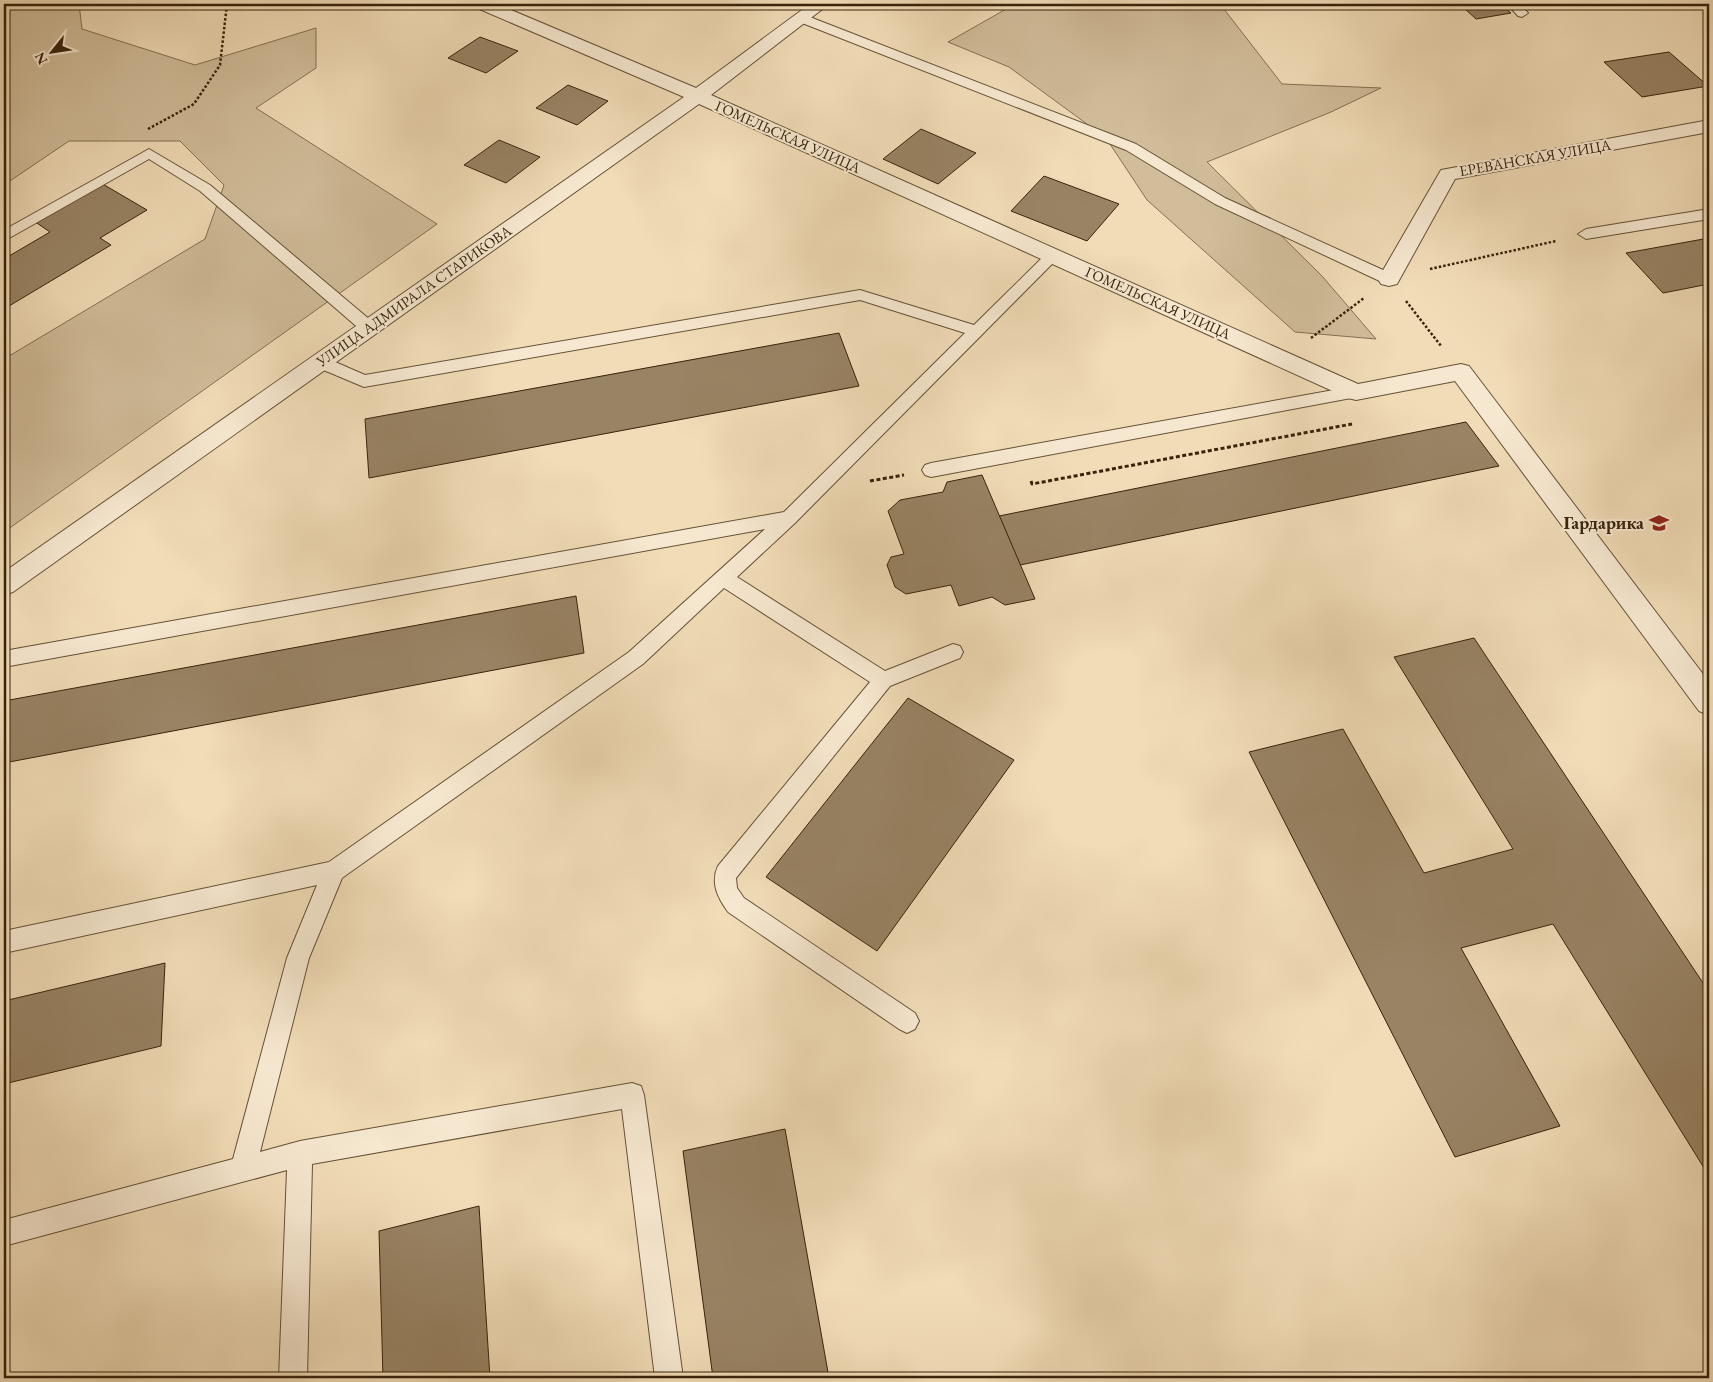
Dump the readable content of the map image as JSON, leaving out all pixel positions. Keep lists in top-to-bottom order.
{
  "streets": {
    "street": ["ГОМЕЛЬСКАЯ УЛИЦА", "ЕРЕВАНСКАЯ УЛИЦА", "УЛИЦА АДМИРАЛА СТАРИКОВА"]
  },
  "crossings": [
    ["ГОМЕЛЬСКАЯ УЛИЦА", "УЛИЦА АДМИРАЛА СТАРИКОВА"]
  ],
  "places": {
    "school or university": ["Гардарика"]
  },
  "north": "bottom left"
}
